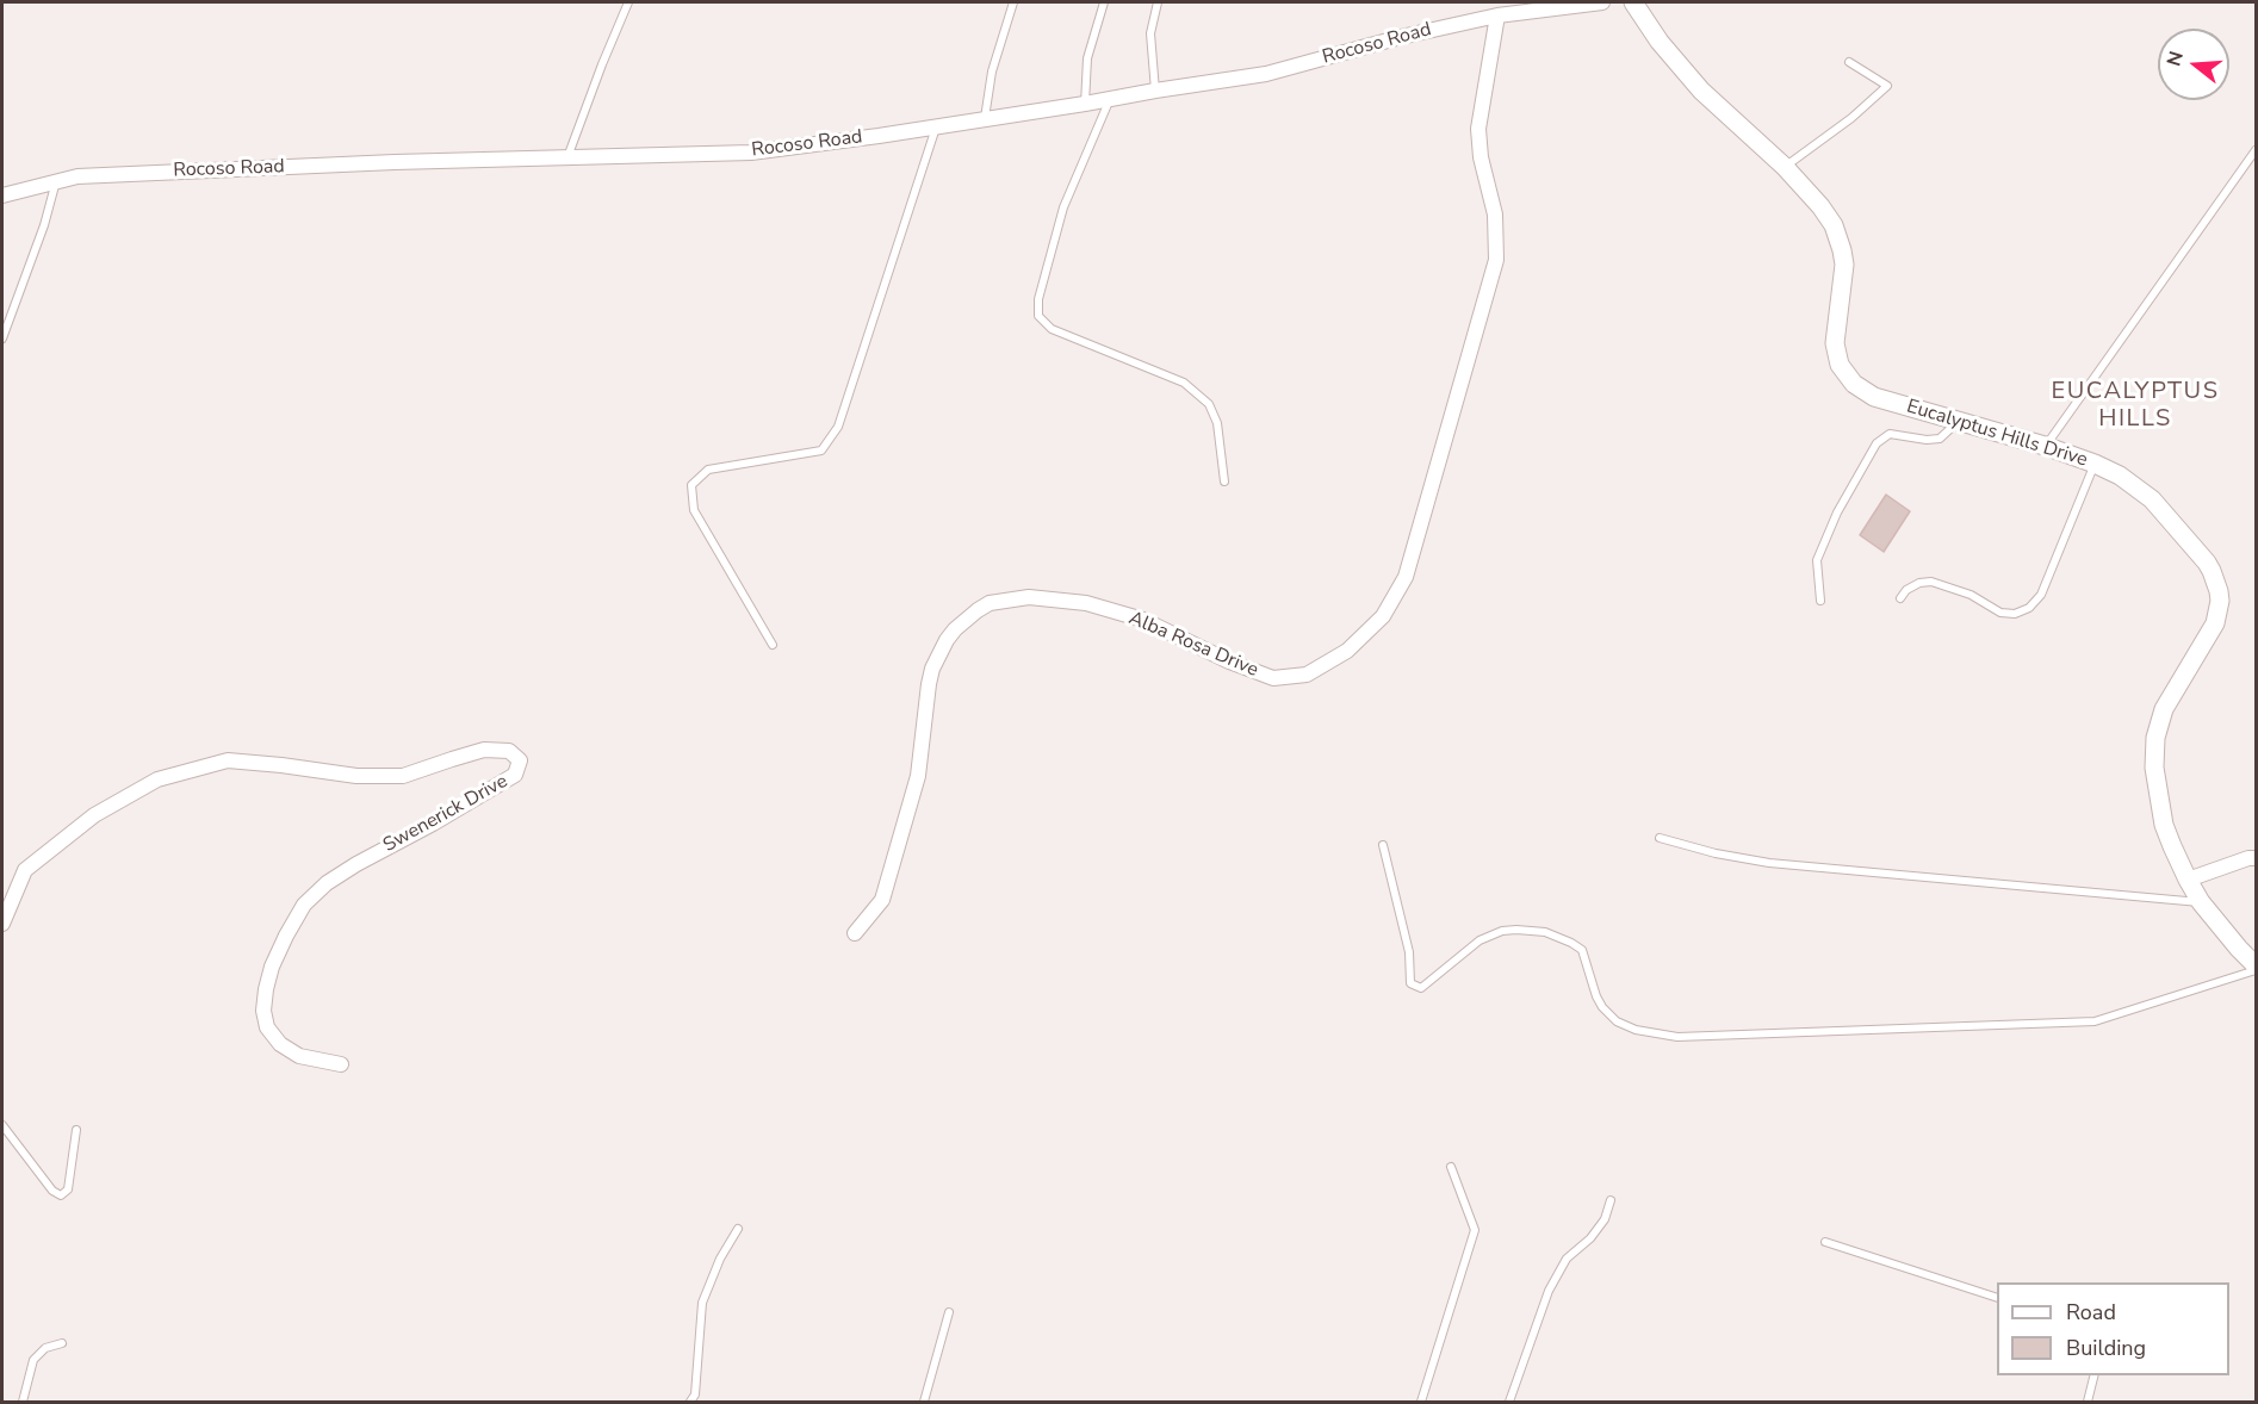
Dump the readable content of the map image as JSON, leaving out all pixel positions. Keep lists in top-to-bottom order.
{
  "streets": {
    "street": [
      "Rocoso Road",
      "Eucalyptus Hills Drive",
      "Alba Rosa Drive",
      "Swenerick Drive"
    ]
  },
  "crossings": [
    ["Rocoso Road", "Alba Rosa Drive"]
  ],
  "districts": ["EUCALYPTUS HILLS"],
  "legend": ["Road", "Building"],
  "north": "left"
}
